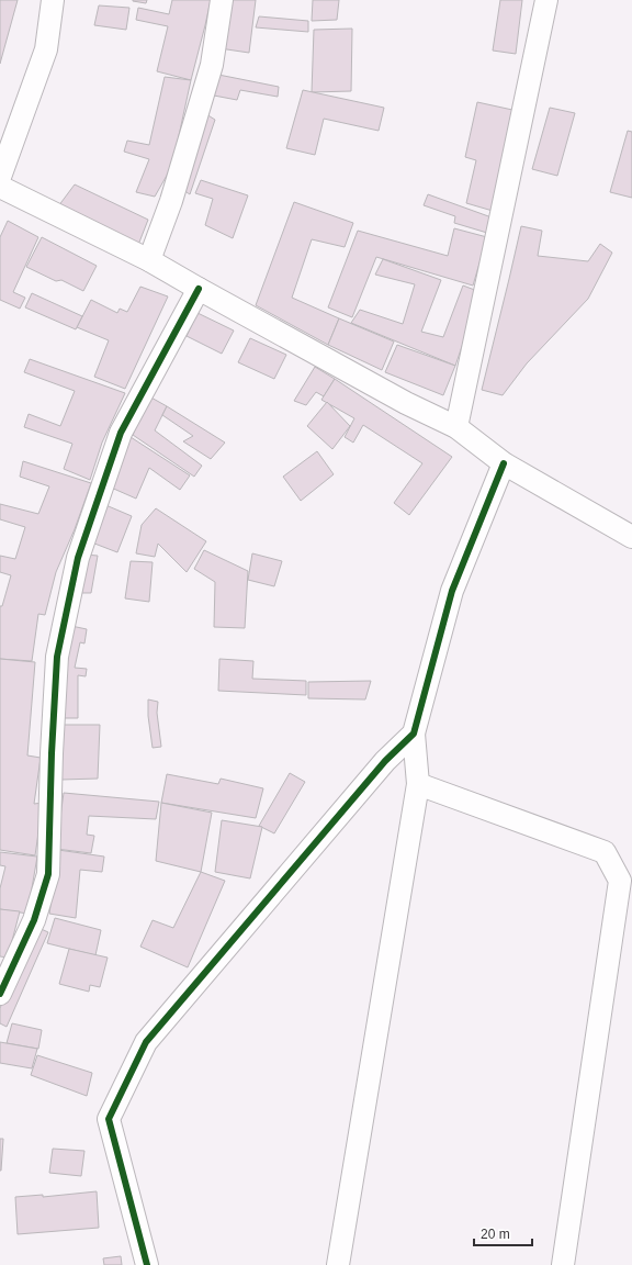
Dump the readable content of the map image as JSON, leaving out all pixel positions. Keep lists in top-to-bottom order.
{
  "scale_bar": "20 m"
}
